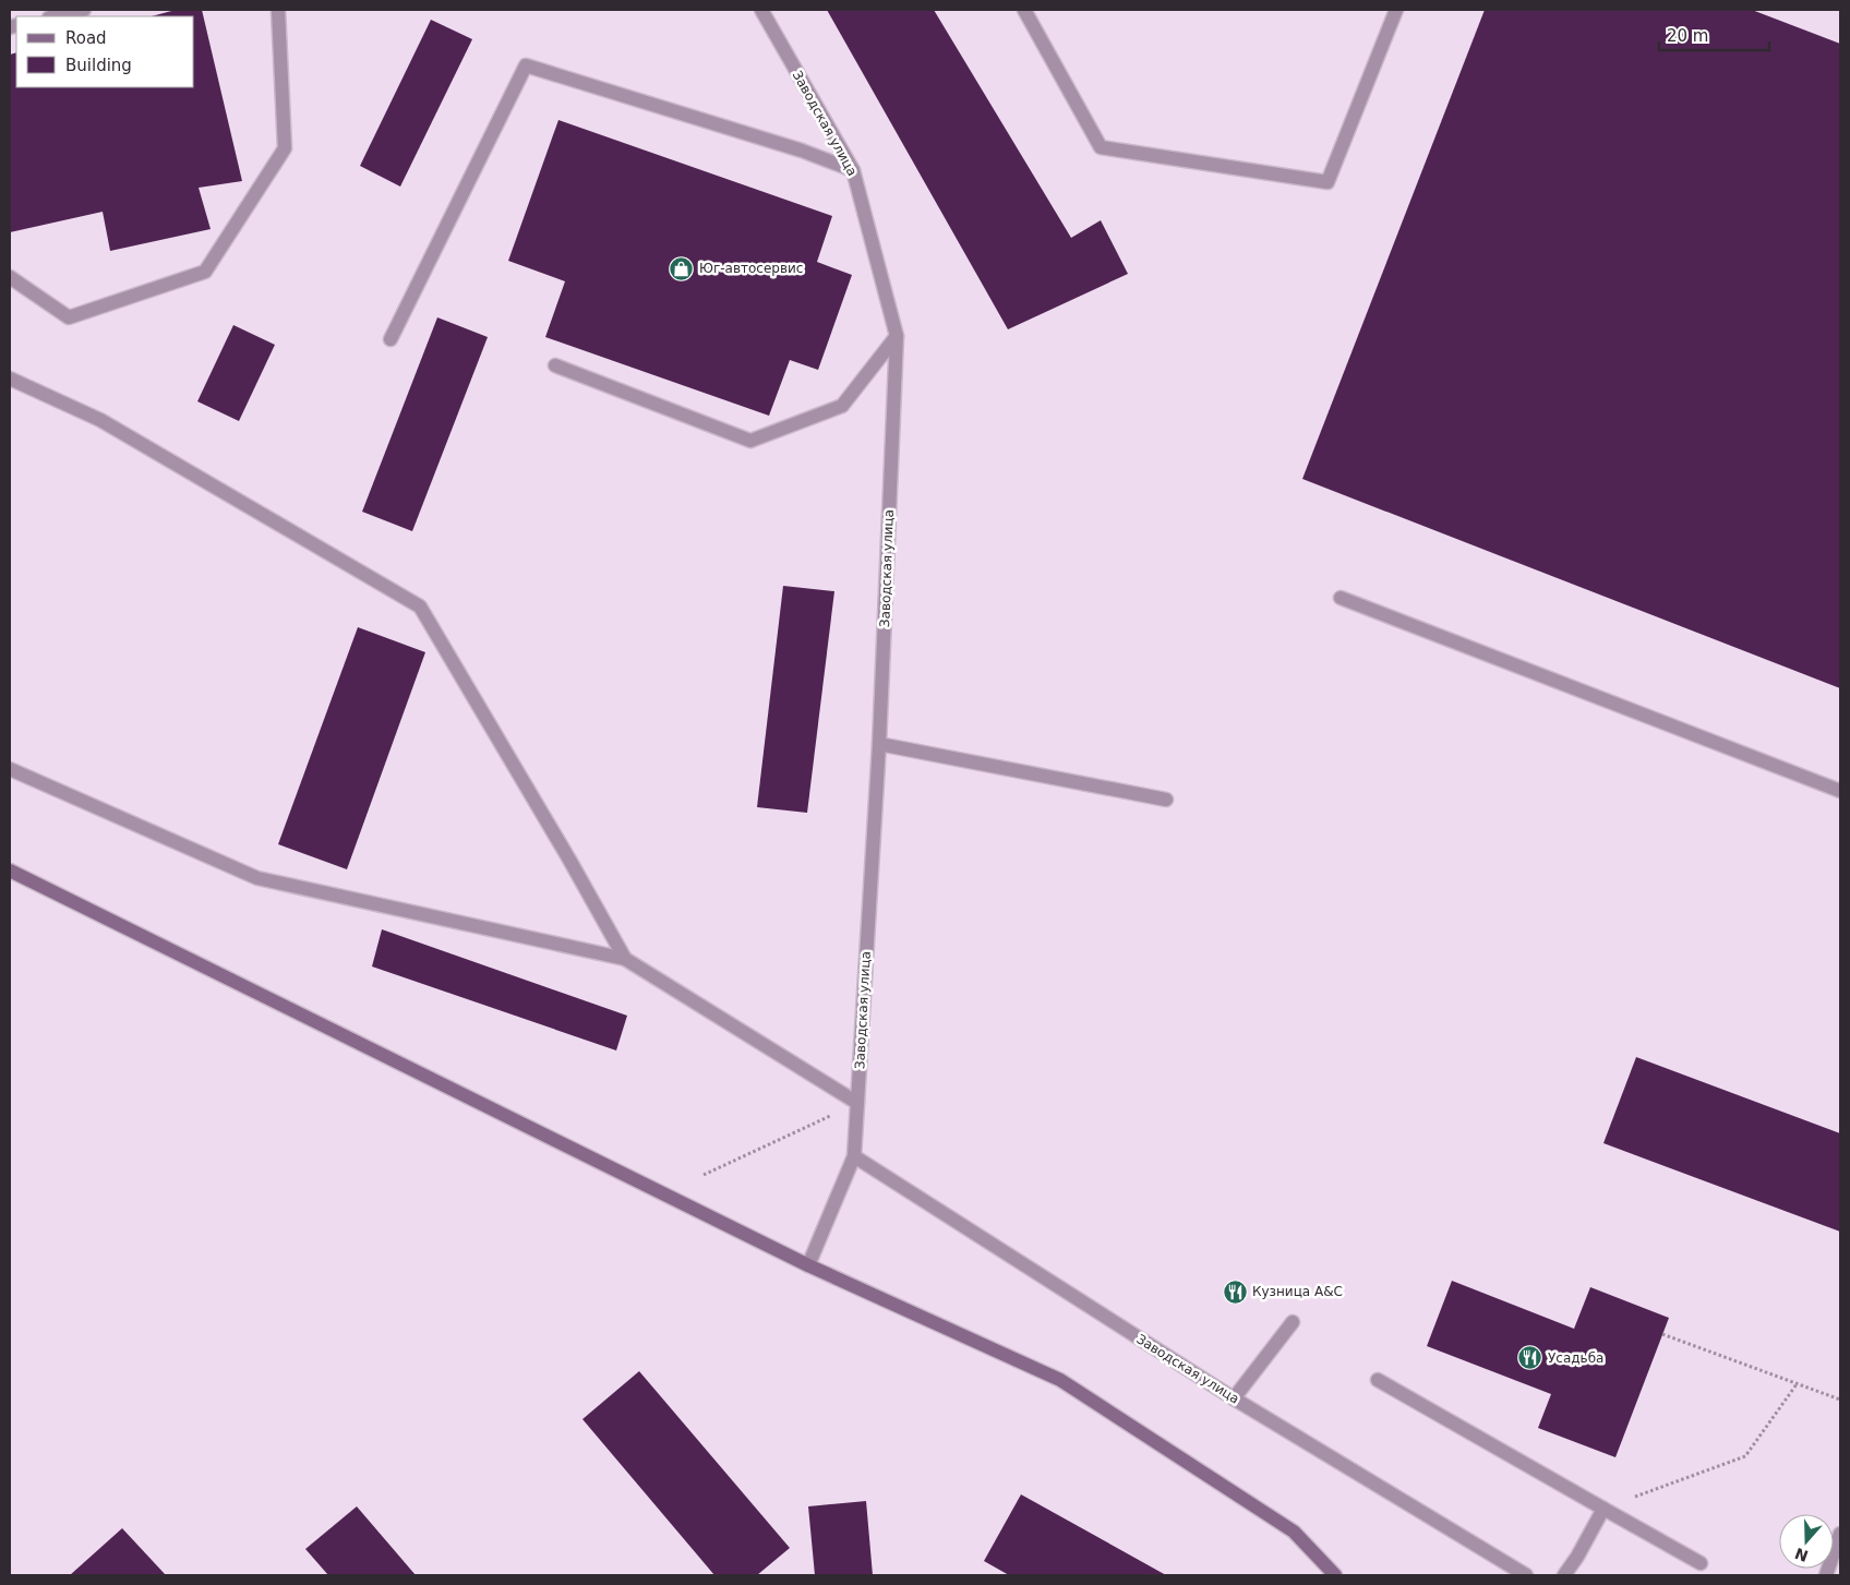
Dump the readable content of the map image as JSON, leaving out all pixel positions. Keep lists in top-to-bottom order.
{
  "streets": {
    "street": ["Заводская улица"]
  },
  "places": {
    "shop": ["Юг-автосервис"],
    "restaurant": ["Кузница А&С", "Усадьба"]
  },
  "legend": ["Road", "Building"],
  "scale_bar": "20 m",
  "north": "bottom"
}
